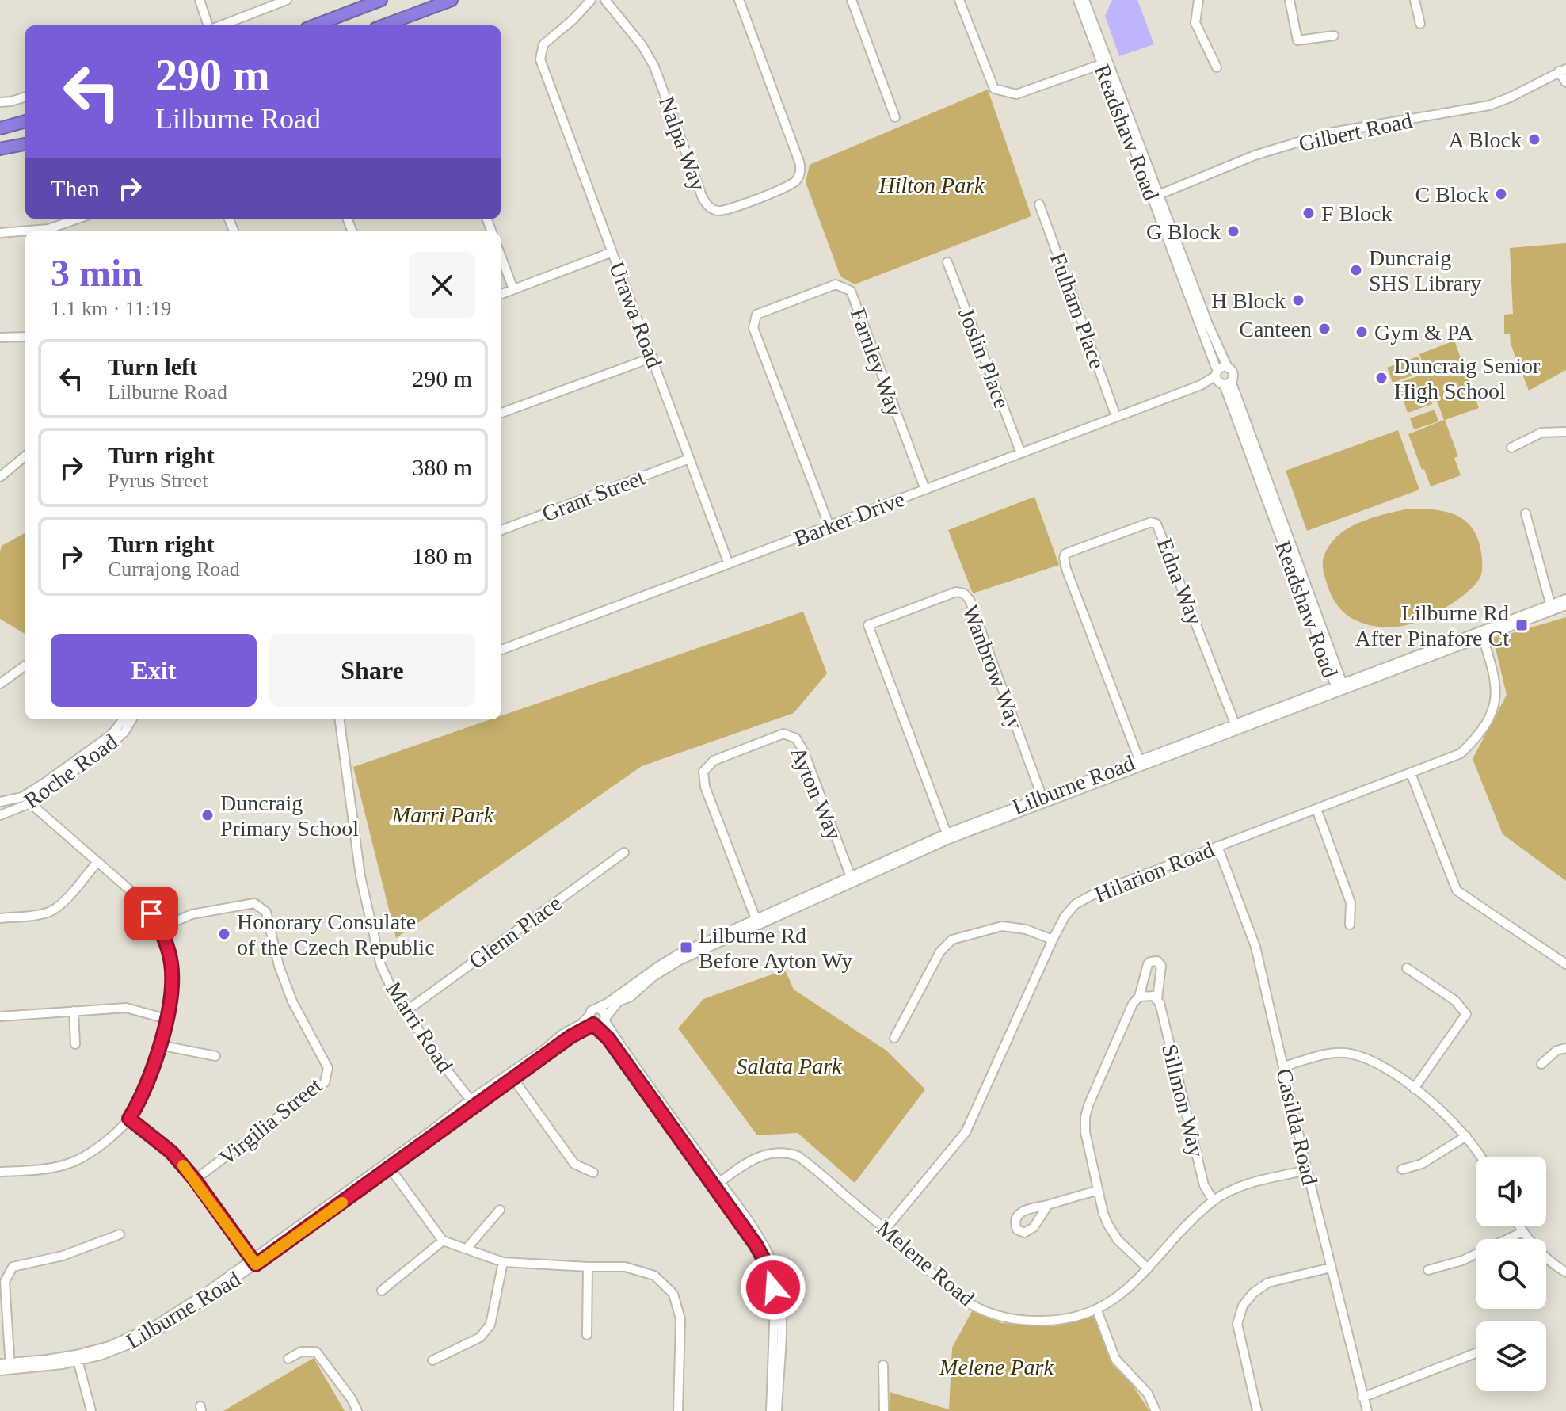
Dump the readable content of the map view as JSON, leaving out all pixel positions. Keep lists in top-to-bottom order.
{
  "streets": {
    "street": [
      "Gilbert Road",
      "Readshaw Road",
      "Nalpa Way",
      "Fulham Place",
      "Urawa Road",
      "Joslin Place",
      "Farnley Way",
      "Grant Street",
      "Barker Drive",
      "Edna Way",
      "Wanbrow Way",
      "Roche Road",
      "Lilburne Road",
      "Ayton Way",
      "Hilarion Road",
      "Glenn Place",
      "Marri Road",
      "Sillmon Way",
      "Virgilia Street",
      "Casilda Road",
      "Melene Road"
    ]
  },
  "crossings": [
    ["Gilbert Road", "Readshaw Road"],
    ["Readshaw Road", "Barker Drive"],
    ["Readshaw Road", "Lilburne Road"],
    ["Fulham Place", "Barker Drive"],
    ["Urawa Road", "Grant Street"],
    ["Urawa Road", "Barker Drive"],
    ["Joslin Place", "Barker Drive"],
    ["Farnley Way", "Barker Drive"],
    ["Edna Way", "Lilburne Road"],
    ["Wanbrow Way", "Lilburne Road"],
    ["Lilburne Road", "Ayton Way"],
    ["Lilburne Road", "Hilarion Road"],
    ["Lilburne Road", "Marri Road"],
    ["Hilarion Road", "Casilda Road"],
    ["Hilarion Road", "Melene Road"],
    ["Glenn Place", "Marri Road"],
    ["Sillmon Way", "Melene Road"],
    ["Casilda Road", "Melene Road"]
  ],
  "parks": [
    "Hilton Park",
    "Marri Park",
    "Salata Park",
    "Melene Park"
  ],
  "places": {
    "other": [
      "A Block",
      "C Block",
      "F Block",
      "G Block",
      "Duncraig SHS Library",
      "H Block",
      "Canteen",
      "Gym & PA",
      "Duncraig Senior High School",
      "Duncraig Primary School",
      "Honorary Consulate of the Czech Republic"
    ],
    "transit": ["Lilburne Rd After Pinafore Ct", "Lilburne Rd Before Ayton Wy"]
  },
  "page": {
    "turn": ["290 m", "Lilburne Road"],
    "then": "Then",
    "heading": ["3 min", "1.1 km · 11:19"],
    "list": [
      {
        "name": "Turn left",
        "note": "Lilburne Road",
        "value": "290 m"
      },
      {
        "name": "Turn right",
        "note": "Pyrus Street",
        "value": "380 m"
      },
      {
        "name": "Turn right",
        "note": "Currajong Road",
        "value": "180 m"
      }
    ],
    "buttons": ["Exit", "Share"]
  }
}
